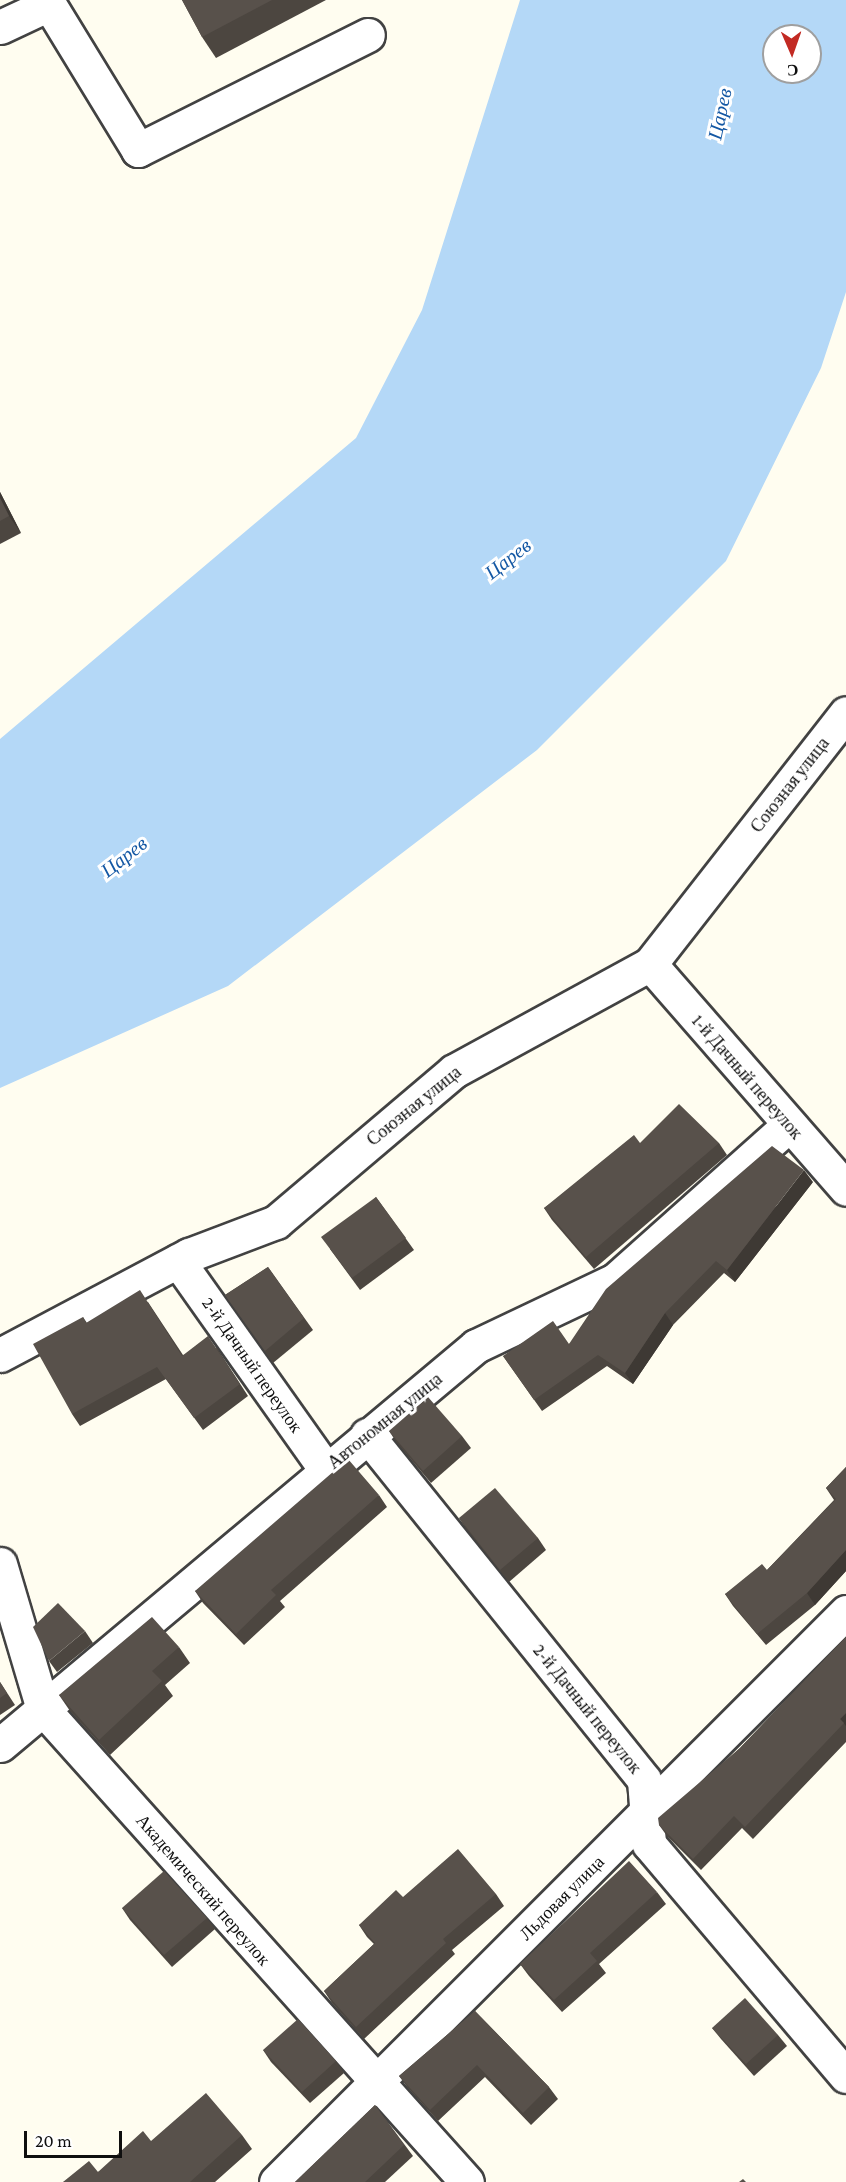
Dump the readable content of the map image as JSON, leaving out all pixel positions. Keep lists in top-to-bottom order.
{
  "streets": {
    "street": [
      "Союзная улица",
      "1-й Дачный переулок",
      "2-й Дачный переулок",
      "Автономная улица",
      "Академический переулок",
      "Льдовая улица"
    ]
  },
  "crossings": [
    ["Союзная улица", "1-й Дачный переулок"],
    ["Союзная улица", "2-й Дачный переулок"],
    ["1-й Дачный переулок", "Автономная улица"],
    ["2-й Дачный переулок", "Автономная улица"],
    ["2-й Дачный переулок", "Льдовая улица"],
    ["Автономная улица", "Академический переулок"],
    ["Академический переулок", "Льдовая улица"]
  ],
  "water": ["Царев"],
  "scale_bar": "20 m",
  "north": "bottom"
}
